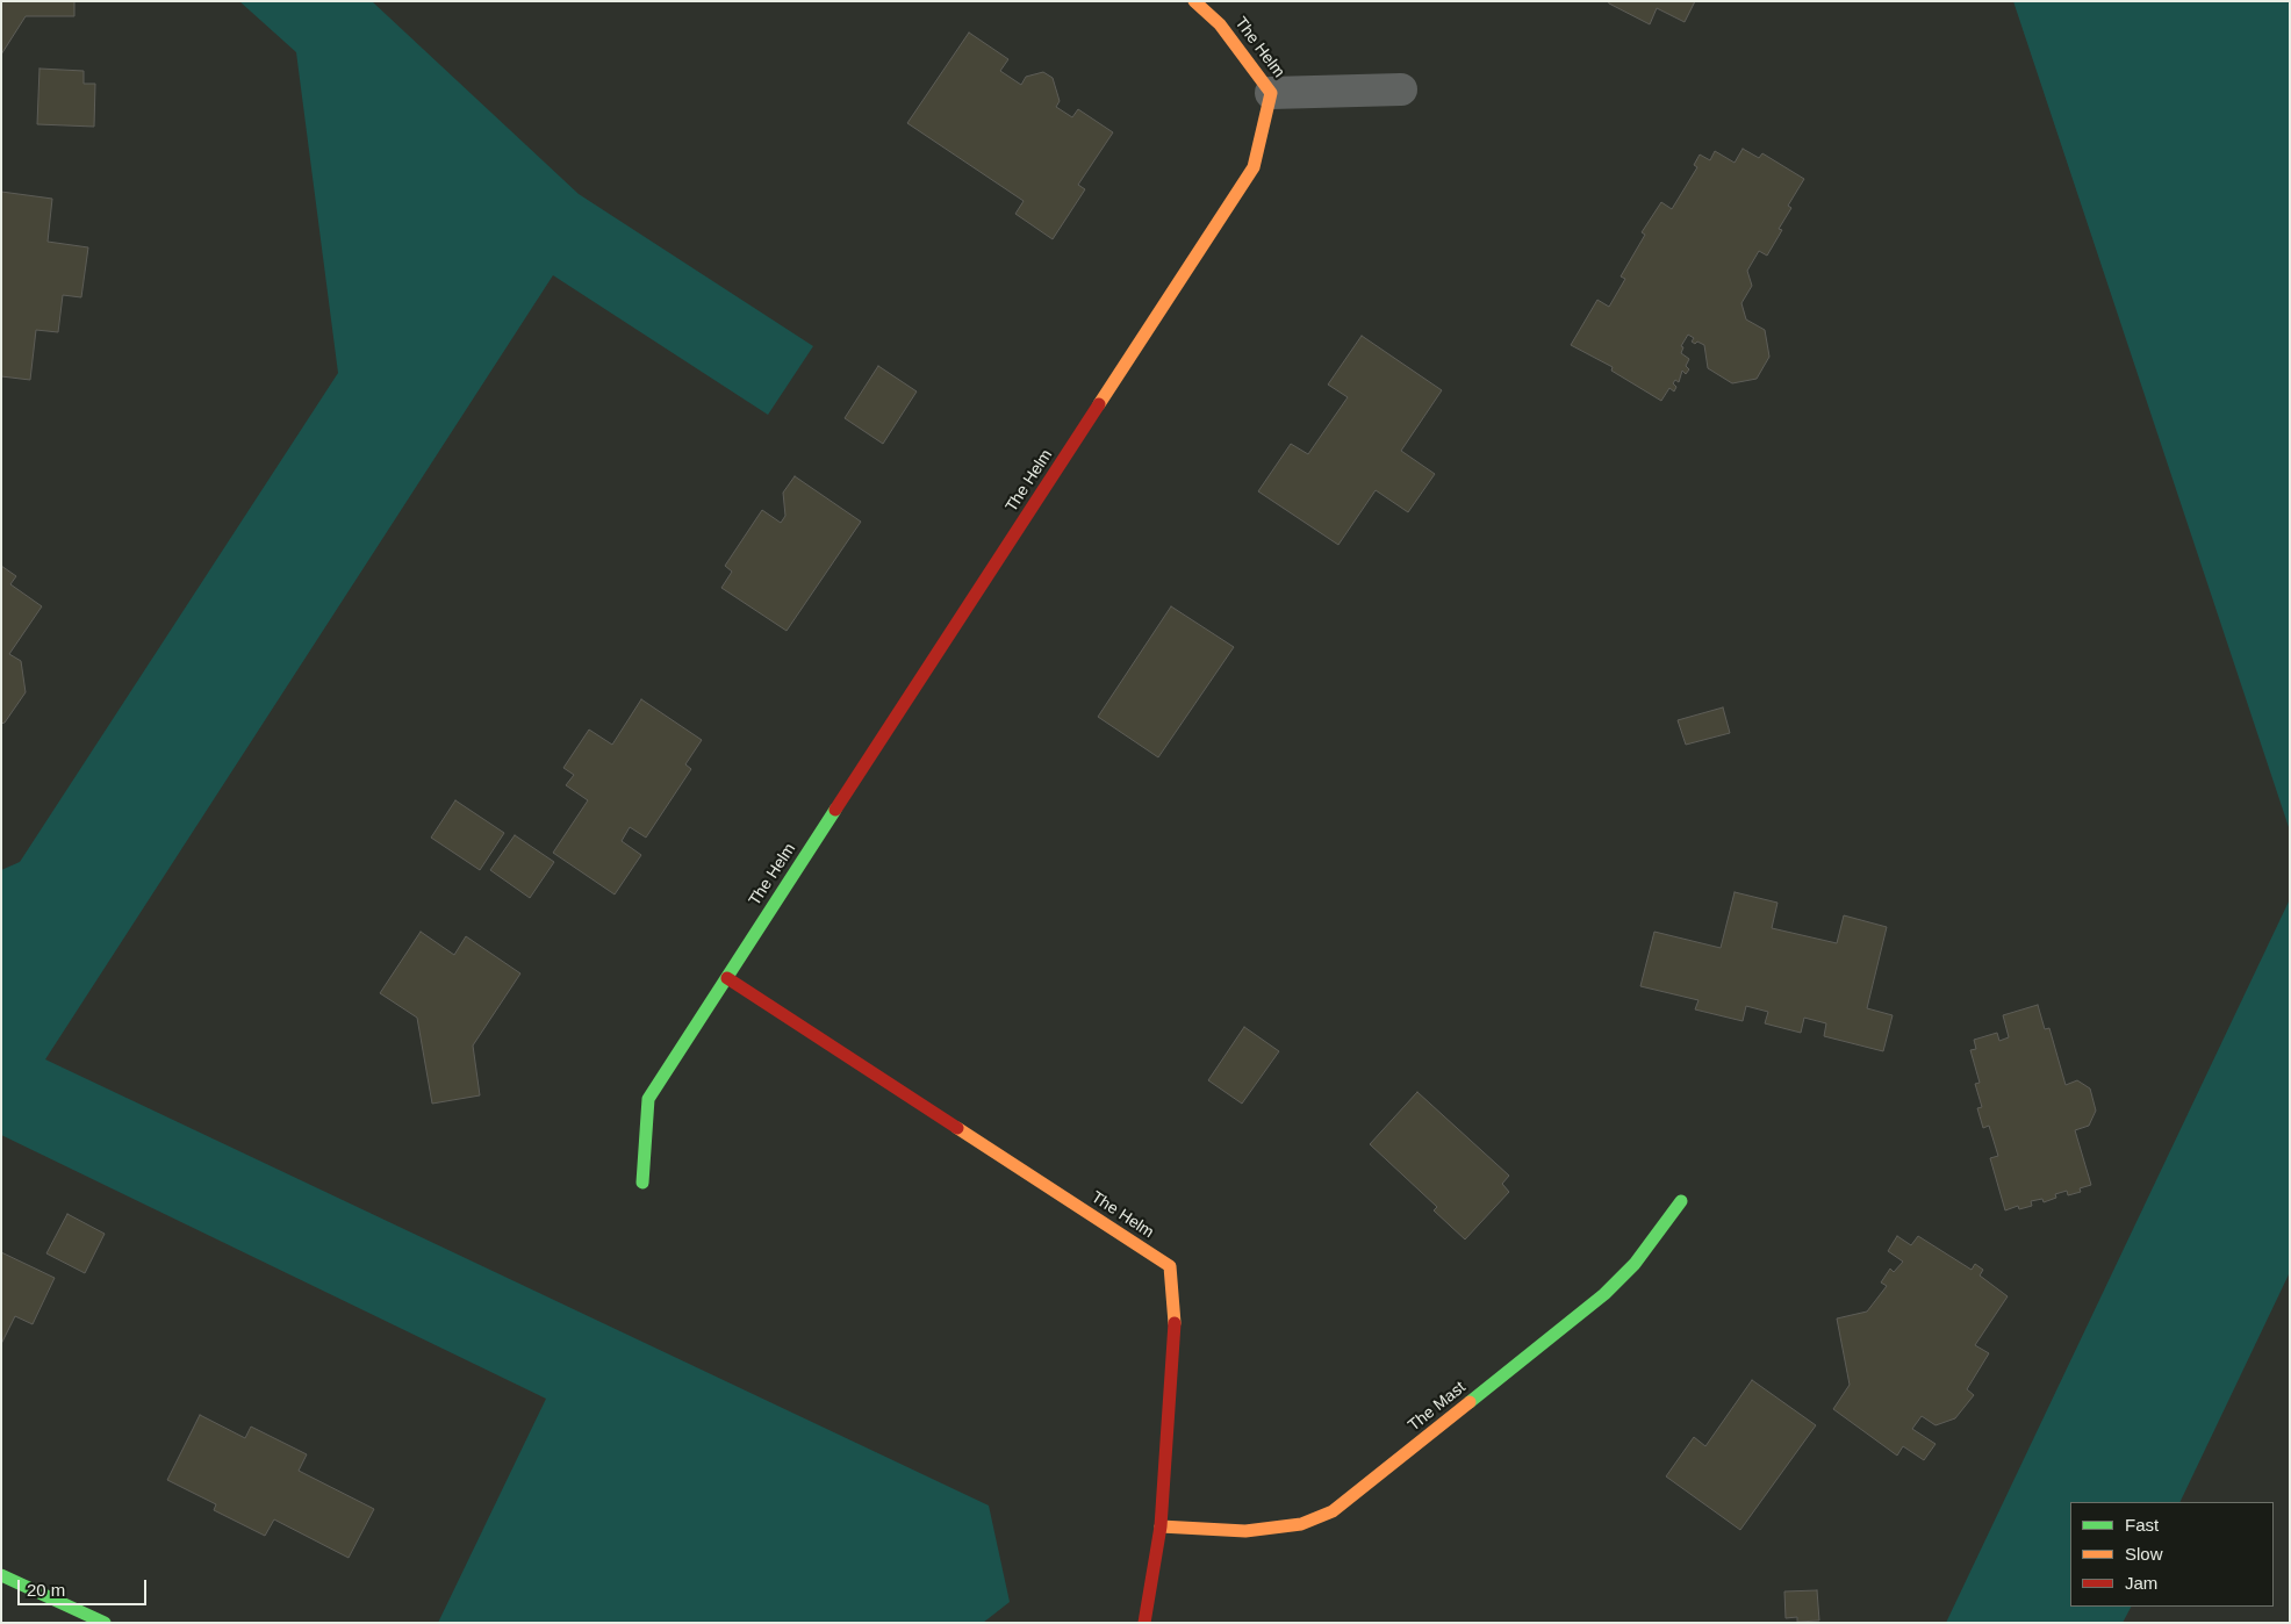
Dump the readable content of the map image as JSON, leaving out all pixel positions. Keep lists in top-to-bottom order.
{
  "streets": {
    "street": ["The Helm", "The Mast"]
  },
  "crossings": [
    ["The Helm", "The Mast"]
  ],
  "legend": ["Fast", "Slow", "Jam"],
  "scale_bar": "20 m"
}
